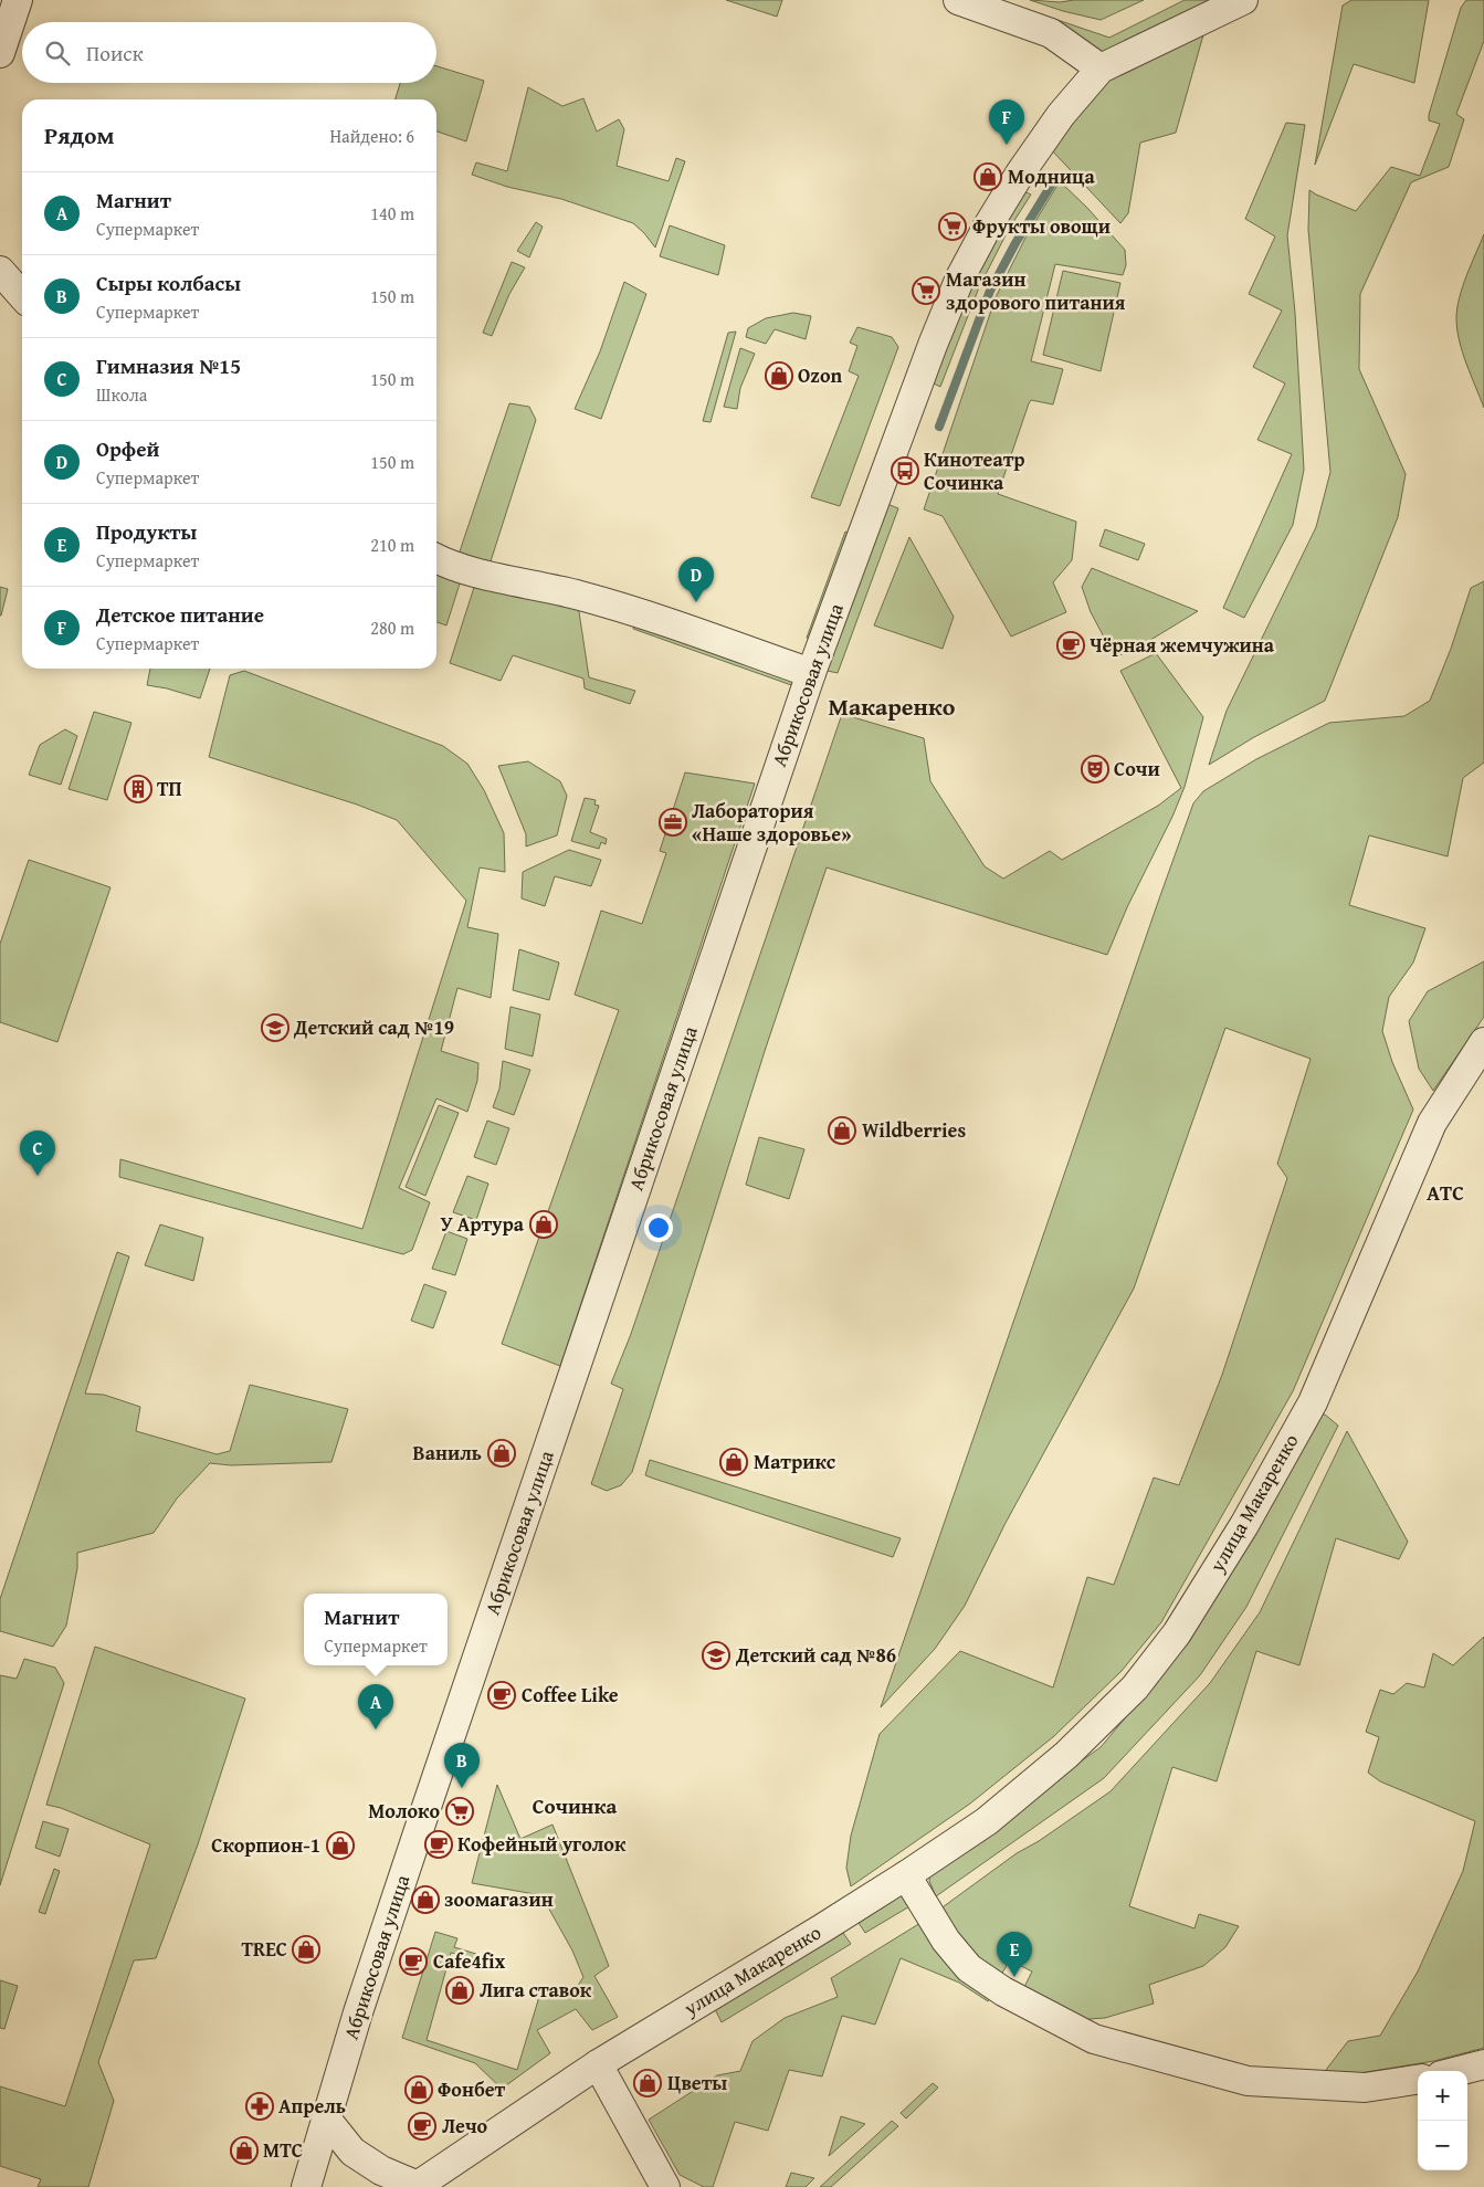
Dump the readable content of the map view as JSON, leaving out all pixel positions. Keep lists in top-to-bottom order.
{
  "streets": {
    "street": ["Абрикосовая улица", "улица Макаренко"]
  },
  "districts": ["Макаренко", "АТС", "Сочинка"],
  "places": {
    "shop": [
      "Модница",
      "Ozon",
      "Wildberries",
      "У Артура",
      "Ваниль",
      "Матрикс",
      "Скорпион-1",
      "зоомагазин",
      "TREC",
      "Лига ставок",
      "Цветы",
      "Фонбет",
      "МТС"
    ],
    "supermarket": ["Фрукты овощи", "Магазин здорового питания", "Молоко"],
    "bus stop": ["Кинотеатр Сочинка"],
    "cafe": [
      "Чёрная жемчужина",
      "Coffee Like",
      "Кофейный уголок",
      "Cafe4fix",
      "Лечо"
    ],
    "theatre": ["Сочи"],
    "building": ["ТП"],
    "office": ["Лаборатория «Наше здоровье»"],
    "school or university": ["Детский сад №19", "Детский сад №86"],
    "pharmacy": ["Апрель"]
  },
  "page": {
    "search": "Поиск",
    "pins": [
      "F",
      "D",
      "C",
      "A",
      "B",
      "E"
    ],
    "heading": ["Рядом", "Найдено: 6"],
    "list": [
      {
        "mark": "A",
        "name": "Магнит",
        "note": "Супермаркет",
        "value": "140 m"
      },
      {
        "mark": "B",
        "name": "Сыры колбасы",
        "note": "Супермаркет",
        "value": "150 m"
      },
      {
        "mark": "C",
        "name": "Гимназия №15",
        "note": "Школа",
        "value": "150 m"
      },
      {
        "mark": "D",
        "name": "Орфей",
        "note": "Супермаркет",
        "value": "150 m"
      },
      {
        "mark": "E",
        "name": "Продукты",
        "note": "Супермаркет",
        "value": "210 m"
      },
      {
        "mark": "F",
        "name": "Детское питание",
        "note": "Супермаркет",
        "value": "280 m"
      }
    ],
    "popup": ["Магнит", "Супермаркет"],
    "map_buttons": ["+", "−"]
  }
}
